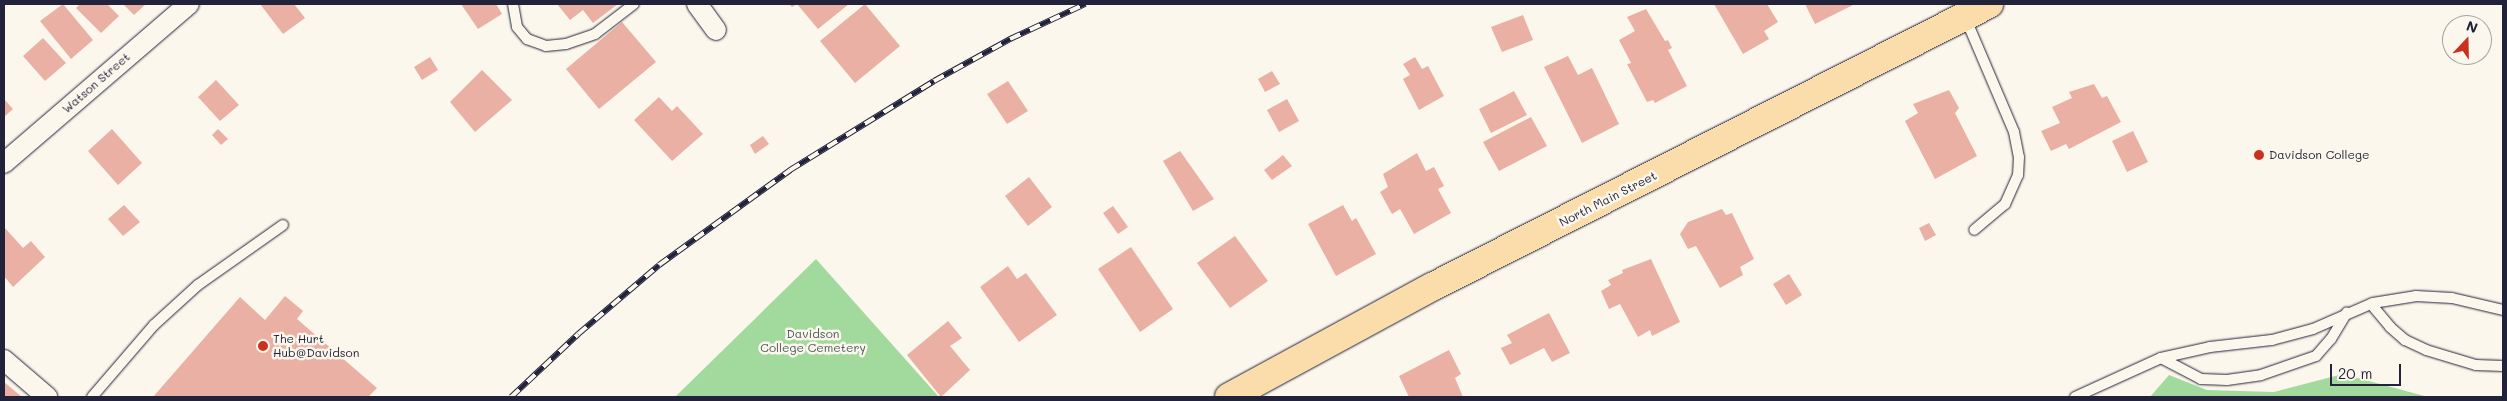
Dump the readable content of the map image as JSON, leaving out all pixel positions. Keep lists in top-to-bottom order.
{
  "streets": {
    "main road": ["North Main Street"],
    "street": ["Watson Street"]
  },
  "parks": ["Davidson College Cemetery"],
  "places": ["Davidson College", "The Hurt Hub@Davidson"],
  "scale_bar": "20 m",
  "north": "top"
}
